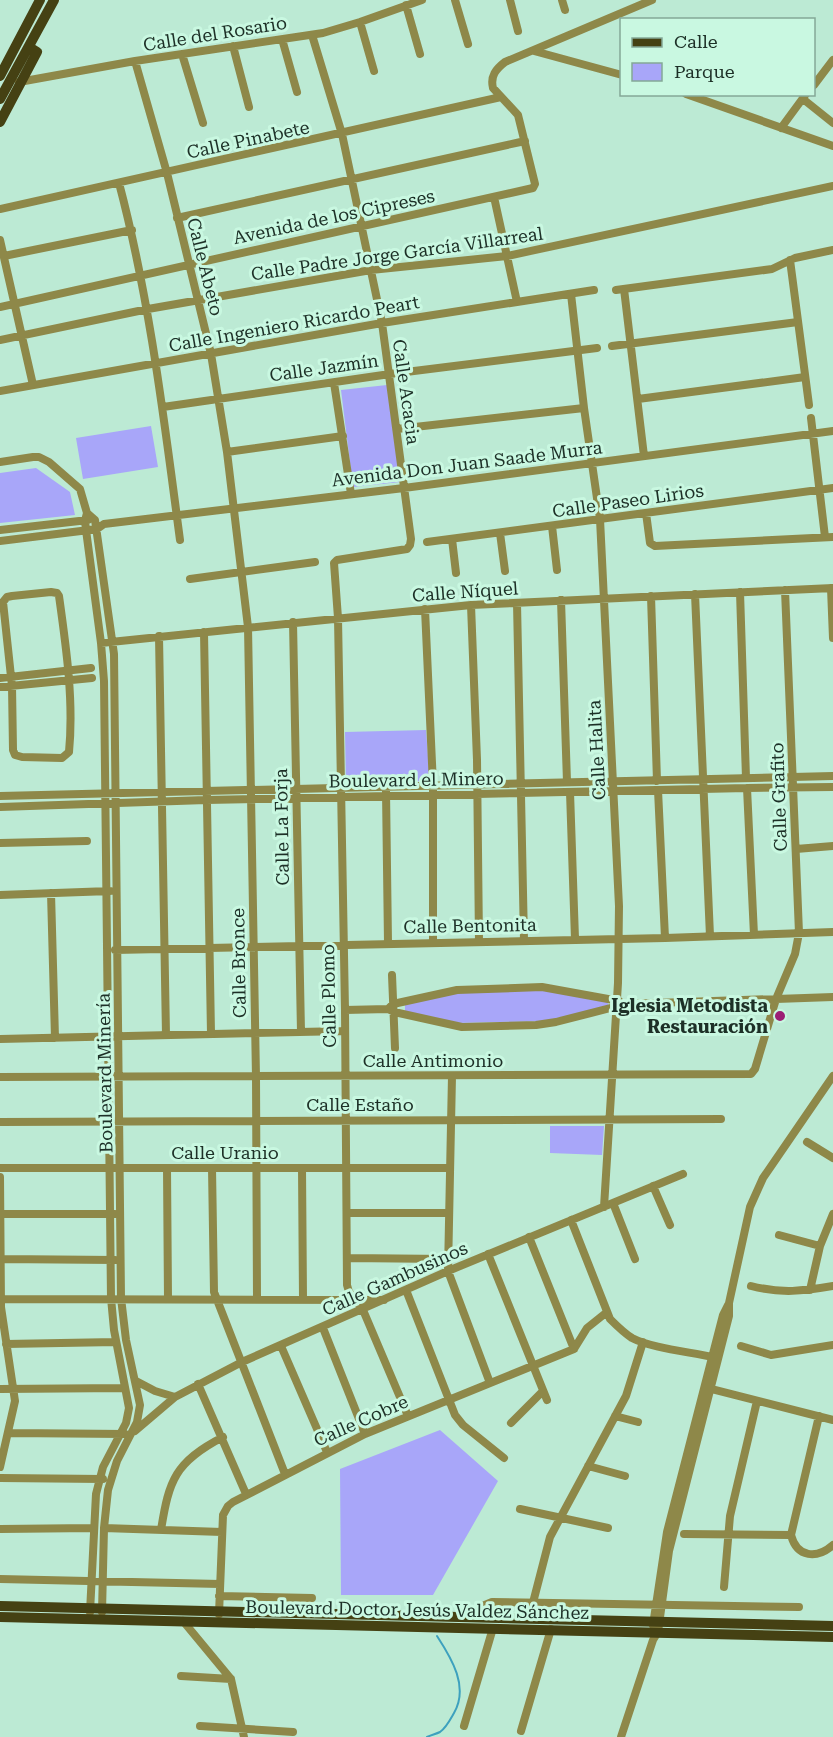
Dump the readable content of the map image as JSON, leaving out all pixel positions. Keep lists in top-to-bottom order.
{
  "streets": {
    "main road": ["Boulevard Doctor Jesús Valdez Sánchez"],
    "street": [
      "Calle del Rosario",
      "Calle Pinabete",
      "Avenida de los Cipreses",
      "Calle Padre Jorge García Villarreal",
      "Calle Abeto",
      "Calle Ingeniero Ricardo Peart",
      "Calle Jazmín",
      "Calle Acacia",
      "Avenida Don Juan Saade Murra",
      "Calle Paseo Lirios",
      "Calle Níquel",
      "Calle Halita",
      "Boulevard el Minero",
      "Calle Grafito",
      "Calle La Forja",
      "Calle Bentonita",
      "Calle Bronce",
      "Calle Plomo",
      "Calle Antimonio",
      "Boulevard Minería",
      "Calle Estaño",
      "Calle Uranio",
      "Calle Gambusinos",
      "Calle Cobre"
    ]
  },
  "crossings": [
    ["Calle del Rosario", "Calle Abeto"],
    ["Calle del Rosario", "Calle Acacia"],
    ["Calle Pinabete", "Calle Abeto"],
    ["Calle Pinabete", "Calle Acacia"],
    ["Avenida de los Cipreses", "Calle Abeto"],
    ["Avenida de los Cipreses", "Calle Acacia"],
    ["Calle Padre Jorge García Villarreal", "Calle Abeto"],
    ["Calle Padre Jorge García Villarreal", "Calle Acacia"],
    ["Calle Abeto", "Calle Ingeniero Ricardo Peart"],
    ["Calle Abeto", "Calle Jazmín"],
    ["Calle Abeto", "Avenida Don Juan Saade Murra"],
    ["Calle Abeto", "Calle Níquel"],
    ["Calle Abeto", "Calle Bronce"],
    ["Calle Ingeniero Ricardo Peart", "Calle Acacia"],
    ["Calle Ingeniero Ricardo Peart", "Calle Halita"],
    ["Calle Jazmín", "Calle Acacia"],
    ["Calle Jazmín", "Calle Halita"],
    ["Calle Acacia", "Avenida Don Juan Saade Murra"],
    ["Calle Acacia", "Calle Plomo"],
    ["Avenida Don Juan Saade Murra", "Calle Halita"],
    ["Avenida Don Juan Saade Murra", "Boulevard Minería"],
    ["Calle Paseo Lirios", "Calle Halita"],
    ["Calle Níquel", "Calle Halita"],
    ["Calle Níquel", "Calle Grafito"],
    ["Calle Níquel", "Calle La Forja"],
    ["Calle Níquel", "Calle Bronce"],
    ["Calle Níquel", "Calle Plomo"],
    ["Calle Níquel", "Boulevard Minería"],
    ["Calle Halita", "Boulevard el Minero"],
    ["Calle Halita", "Calle Bentonita"],
    ["Calle Halita", "Calle Antimonio"],
    ["Calle Halita", "Calle Estaño"],
    ["Calle Halita", "Calle Gambusinos"],
    ["Boulevard el Minero", "Calle Grafito"],
    ["Boulevard el Minero", "Calle La Forja"],
    ["Boulevard el Minero", "Calle Bronce"],
    ["Boulevard el Minero", "Calle Plomo"],
    ["Boulevard el Minero", "Boulevard Minería"],
    ["Calle Grafito", "Calle Bentonita"],
    ["Calle Grafito", "Calle Antimonio"],
    ["Calle La Forja", "Calle Bentonita"],
    ["Calle Bentonita", "Calle Bronce"],
    ["Calle Bentonita", "Calle Plomo"],
    ["Calle Bentonita", "Boulevard Minería"],
    ["Calle Bronce", "Calle Antimonio"],
    ["Calle Bronce", "Calle Estaño"],
    ["Calle Bronce", "Calle Uranio"],
    ["Calle Plomo", "Calle Antimonio"],
    ["Calle Plomo", "Calle Estaño"],
    ["Calle Plomo", "Calle Uranio"],
    ["Calle Plomo", "Calle Gambusinos"],
    ["Calle Plomo", "Calle Cobre"],
    ["Calle Antimonio", "Boulevard Minería"],
    ["Boulevard Minería", "Calle Estaño"],
    ["Boulevard Minería", "Calle Uranio"],
    ["Boulevard Minería", "Calle Gambusinos"],
    ["Boulevard Minería", "Boulevard Doctor Jesús Valdez Sánchez"],
    ["Calle Cobre", "Boulevard Doctor Jesús Valdez Sánchez"]
  ],
  "places": ["Iglesia Metodista Restauración"],
  "legend": ["Calle", "Parque"]
}
